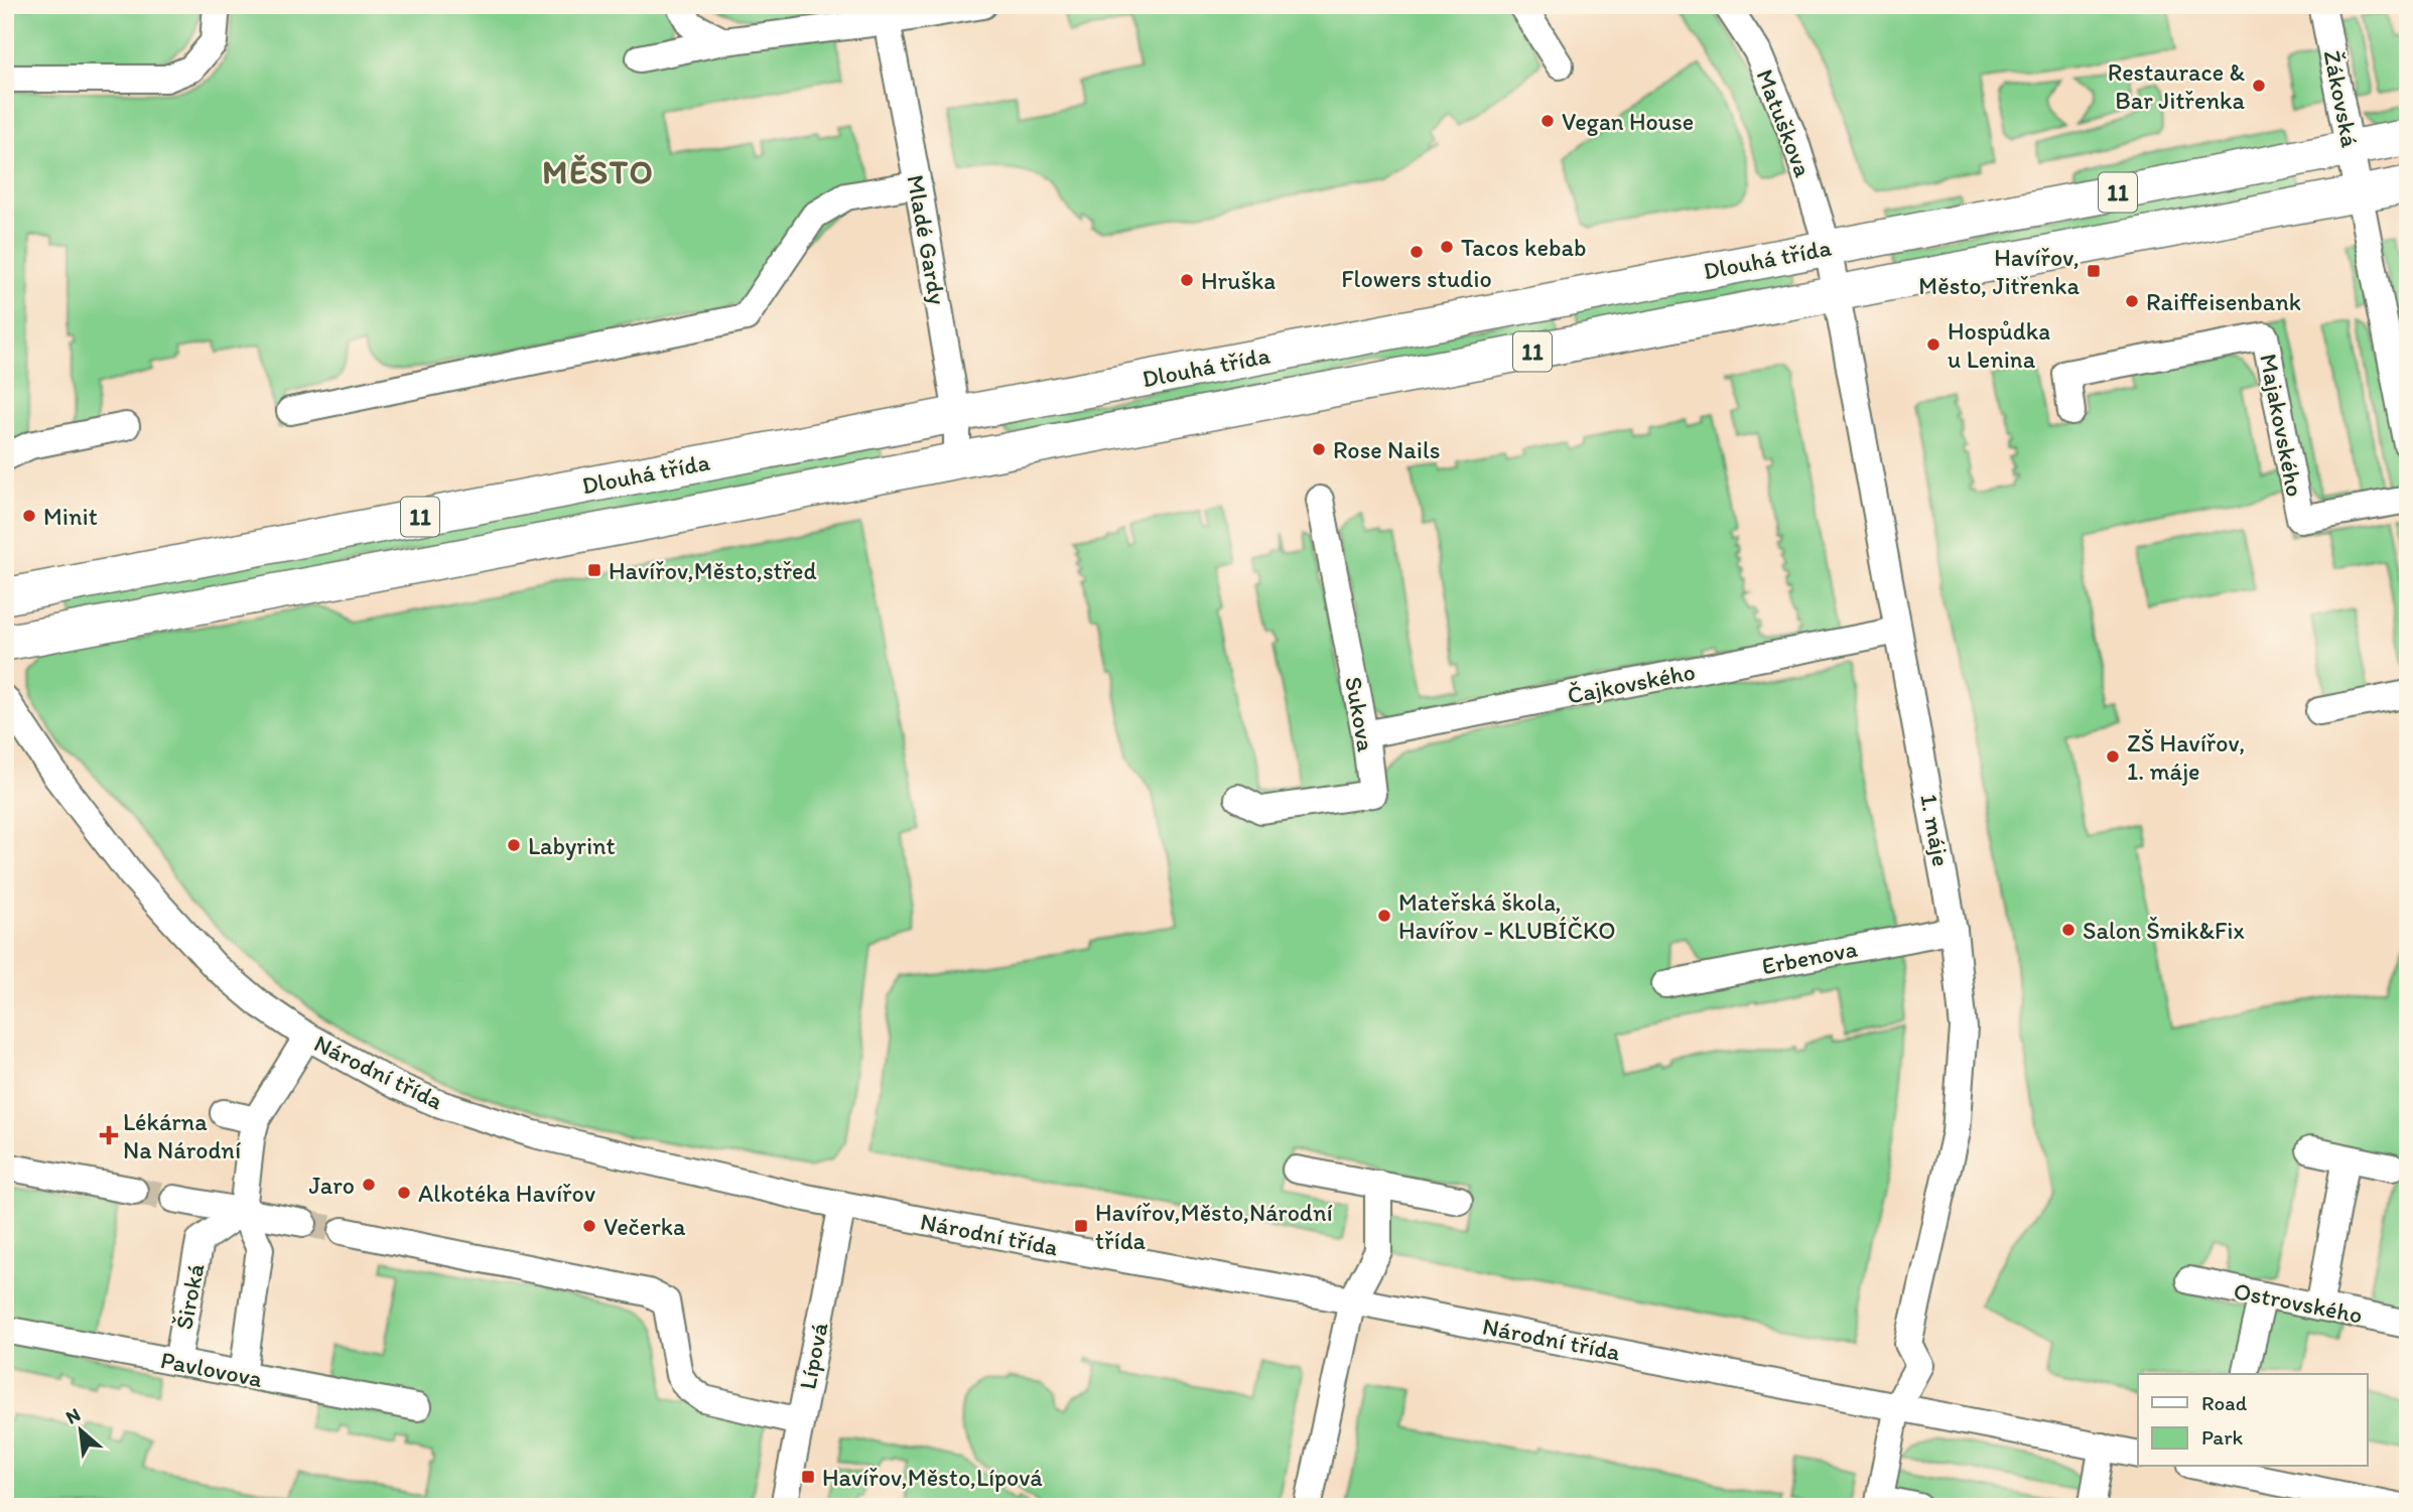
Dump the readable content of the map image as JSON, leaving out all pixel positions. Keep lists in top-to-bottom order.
{
  "streets": {
    "main road": ["11", "Dlouhá třída"],
    "street": [
      "Žákovská",
      "Matuškova",
      "Mladé Gardy",
      "Majakovského",
      "Čajkovského",
      "Sukova",
      "1. máje",
      "Erbenova",
      "Národní třída",
      "Široká",
      "Ostrovského",
      "Lípová",
      "Pavlovova"
    ]
  },
  "crossings": [
    ["Žákovská", "Dlouhá třída"],
    ["Matuškova", "Dlouhá třída"],
    ["Matuškova", "1. máje"],
    ["Mladé Gardy", "Dlouhá třída"],
    ["Dlouhá třída", "1. máje"],
    ["Čajkovského", "Sukova"],
    ["Čajkovského", "1. máje"],
    ["1. máje", "Erbenova"],
    ["1. máje", "Národní třída"],
    ["Národní třída", "Lípová"],
    ["Široká", "Pavlovova"]
  ],
  "districts": ["MĚSTO"],
  "places": {
    "other": [
      "Restaurace & Bar Jitřenka",
      "Vegan House",
      "Tacos kebab",
      "Flowers studio",
      "Hruška",
      "Raiffeisenbank",
      "Hospůdka u Lenina",
      "Rose Nails",
      "Minit",
      "ZŠ Havířov, 1. máje",
      "Labyrint",
      "Mateřská škola, Havířov - KLUBÍČKO",
      "Salon Šmik&Fix",
      "Jaro",
      "Alkotéka Havířov",
      "Večerka"
    ],
    "transit": [
      "Havířov, Město, Jitřenka",
      "Havířov,Město,střed",
      "Havířov,Město,Národní třída",
      "Havířov,Město,Lípová"
    ],
    "health": ["Lékárna Na Národní"]
  },
  "legend": ["Road", "Park"],
  "north": "top left"
}
